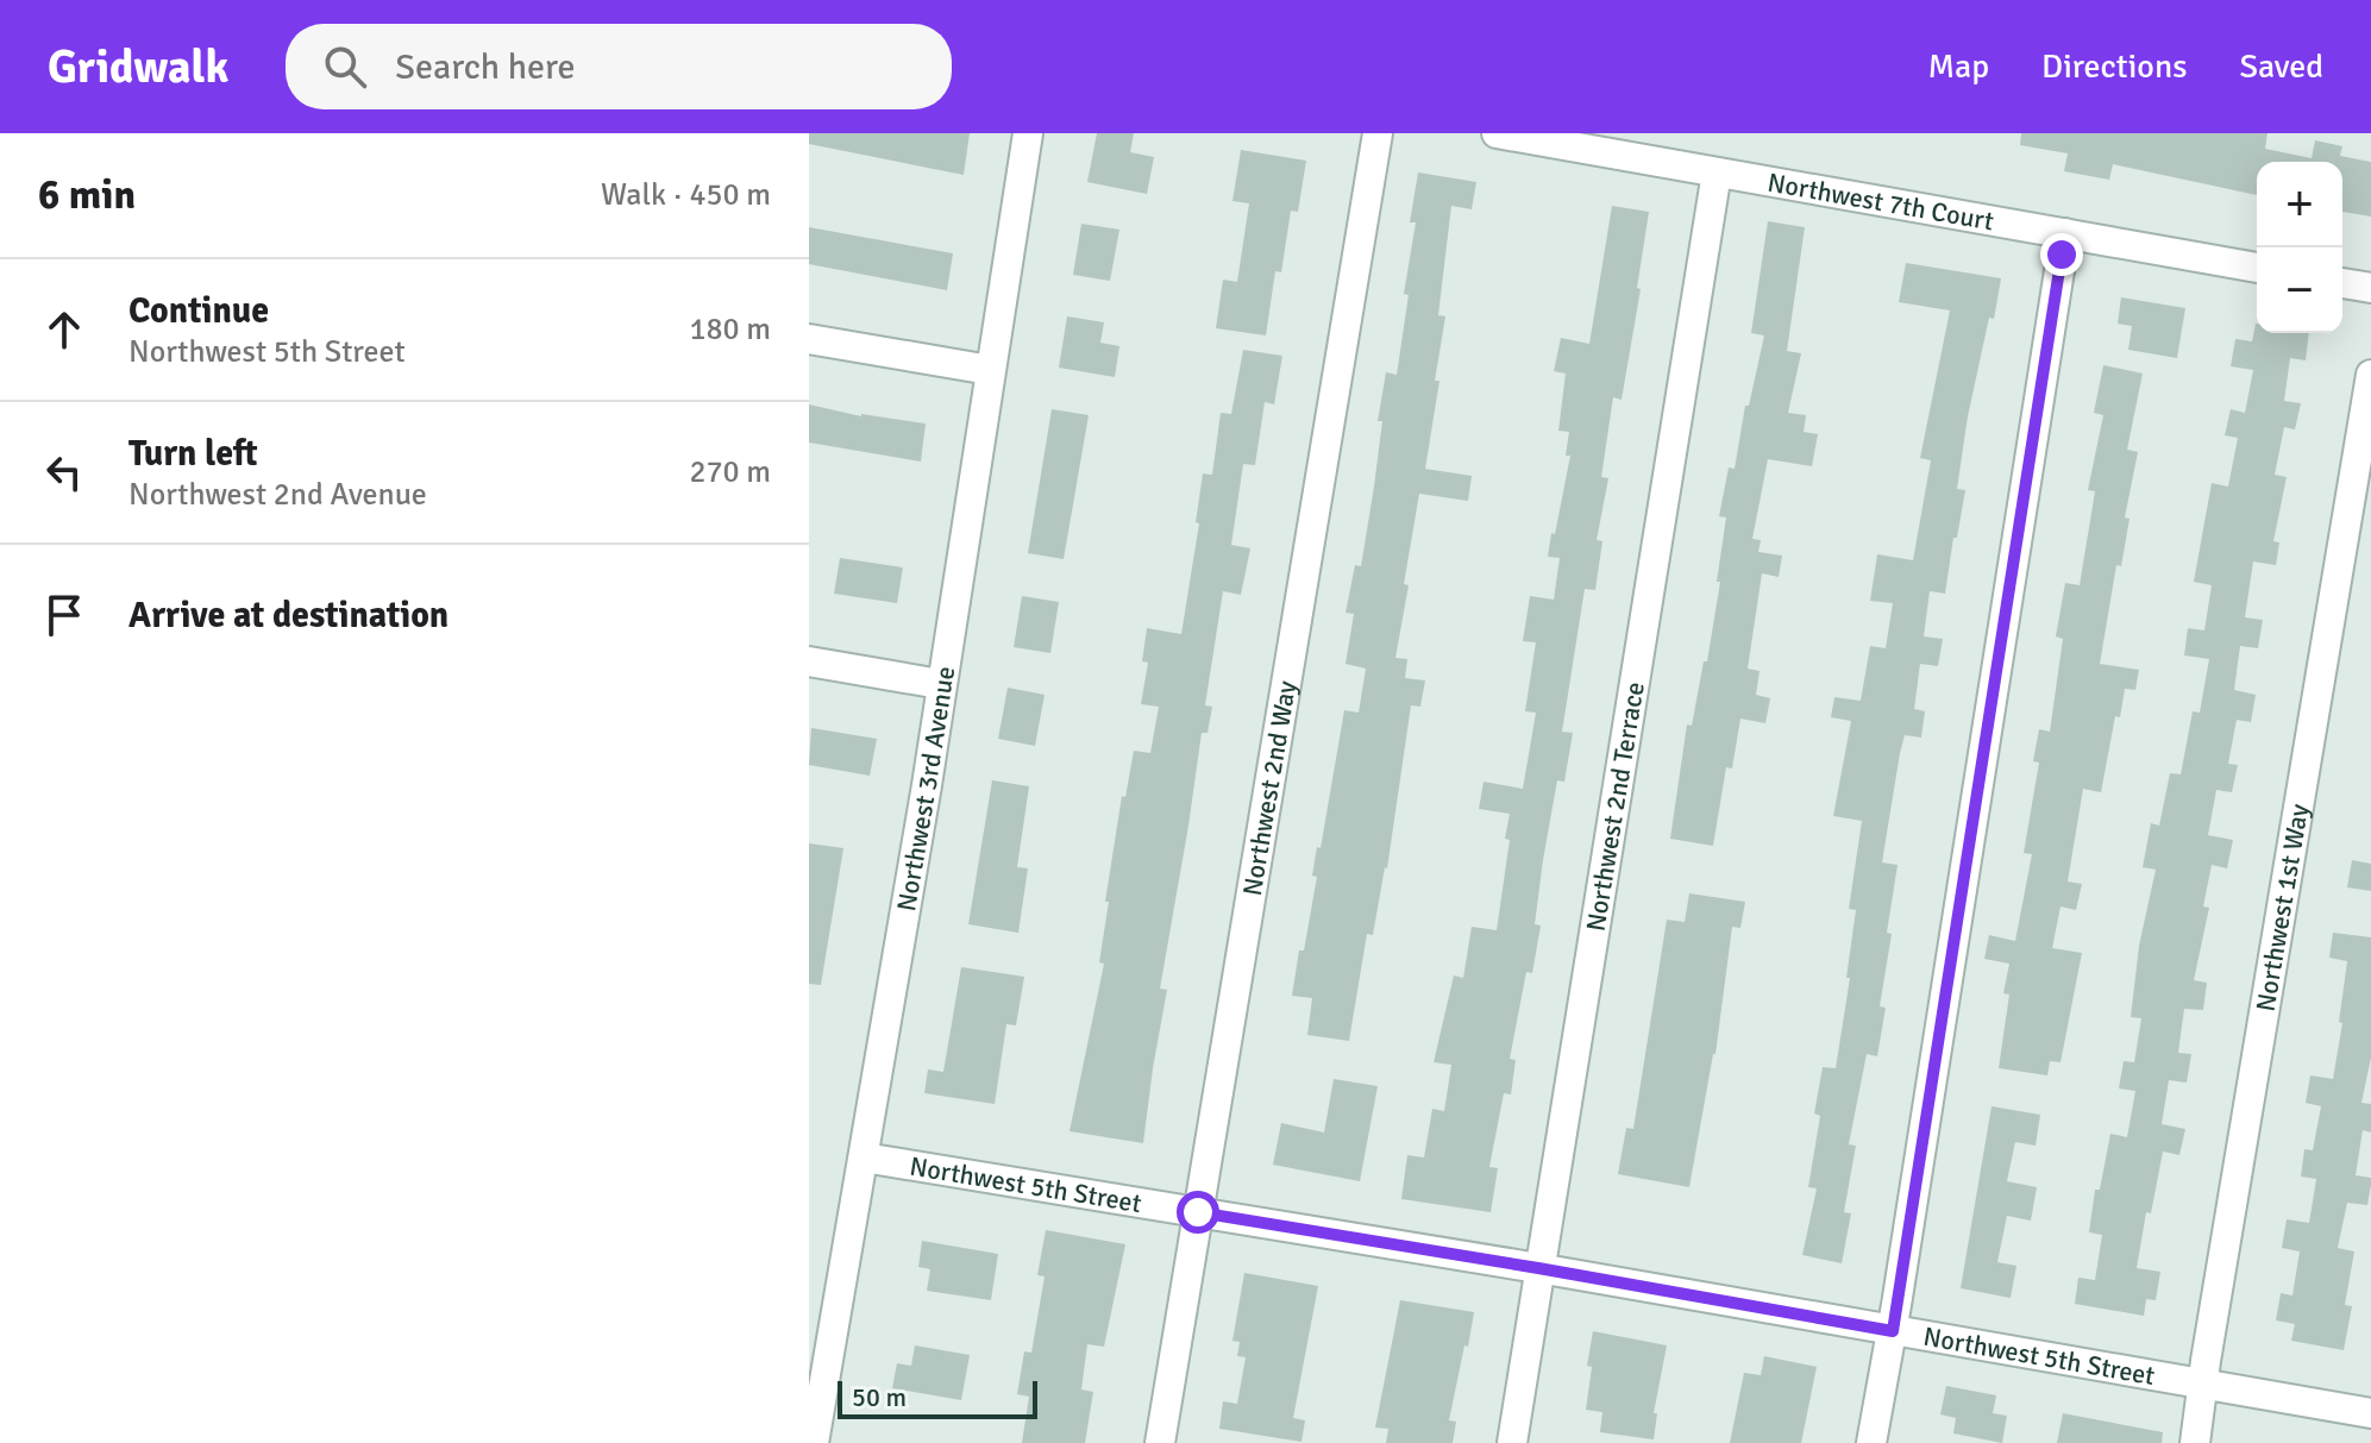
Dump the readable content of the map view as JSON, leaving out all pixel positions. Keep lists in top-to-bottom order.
{
  "streets": {
    "street": [
      "Northwest 7th Court",
      "Northwest 2nd Way",
      "Northwest 3rd Avenue",
      "Northwest 2nd Terrace",
      "Northwest 1st Way",
      "Northwest 5th Street"
    ]
  },
  "crossings": [
    ["Northwest 7th Court", "Northwest 2nd Terrace"],
    ["Northwest 2nd Way", "Northwest 5th Street"],
    ["Northwest 3rd Avenue", "Northwest 5th Street"],
    ["Northwest 2nd Terrace", "Northwest 5th Street"],
    ["Northwest 1st Way", "Northwest 5th Street"]
  ],
  "scale_bar": "50 m",
  "page": {
    "header": "Gridwalk",
    "search": "Search here",
    "nav": ["Map", "Directions", "Saved"],
    "heading": ["6 min", "Walk · 450 m"],
    "map_buttons": ["+", "−"],
    "list": [
      ["Continue", "Northwest 5th Street", "180 m"],
      ["Turn left", "Northwest 2nd Avenue", "270 m"],
      "Arrive at destination"
    ],
    "scale": "50 m"
  }
}
